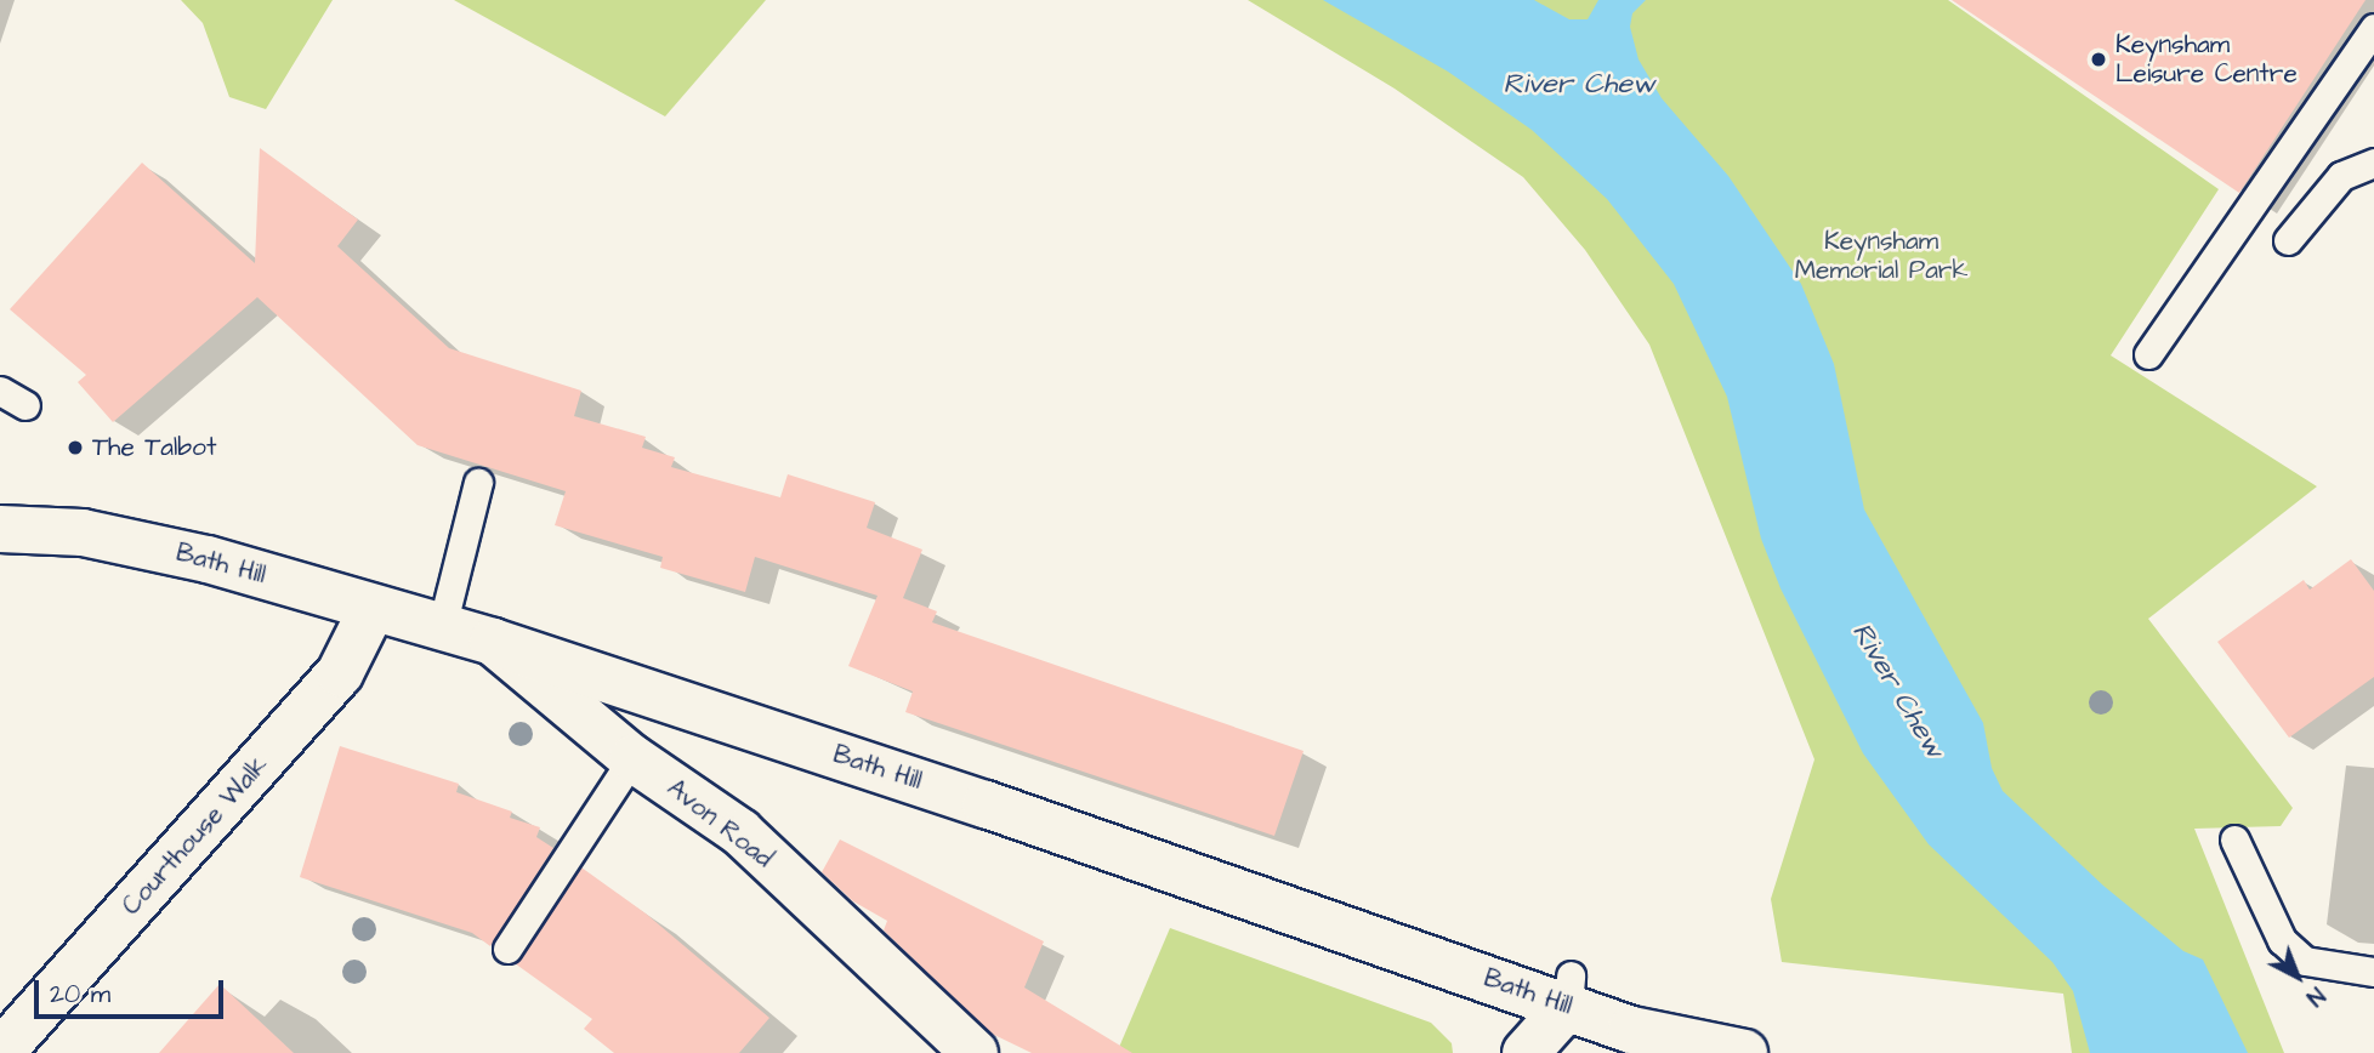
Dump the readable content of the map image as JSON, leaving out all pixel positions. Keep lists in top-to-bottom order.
{
  "streets": {
    "main road": ["Bath Hill", "Avon Road", "Courthouse Walk"]
  },
  "crossings": [
    ["Bath Hill", "Avon Road"],
    ["Bath Hill", "Courthouse Walk"]
  ],
  "water": ["River Chew"],
  "parks": ["Keynsham Memorial Park"],
  "places": ["Keynsham Leisure Centre", "The Talbot"],
  "scale_bar": "20 m",
  "north": "bottom right"
}
